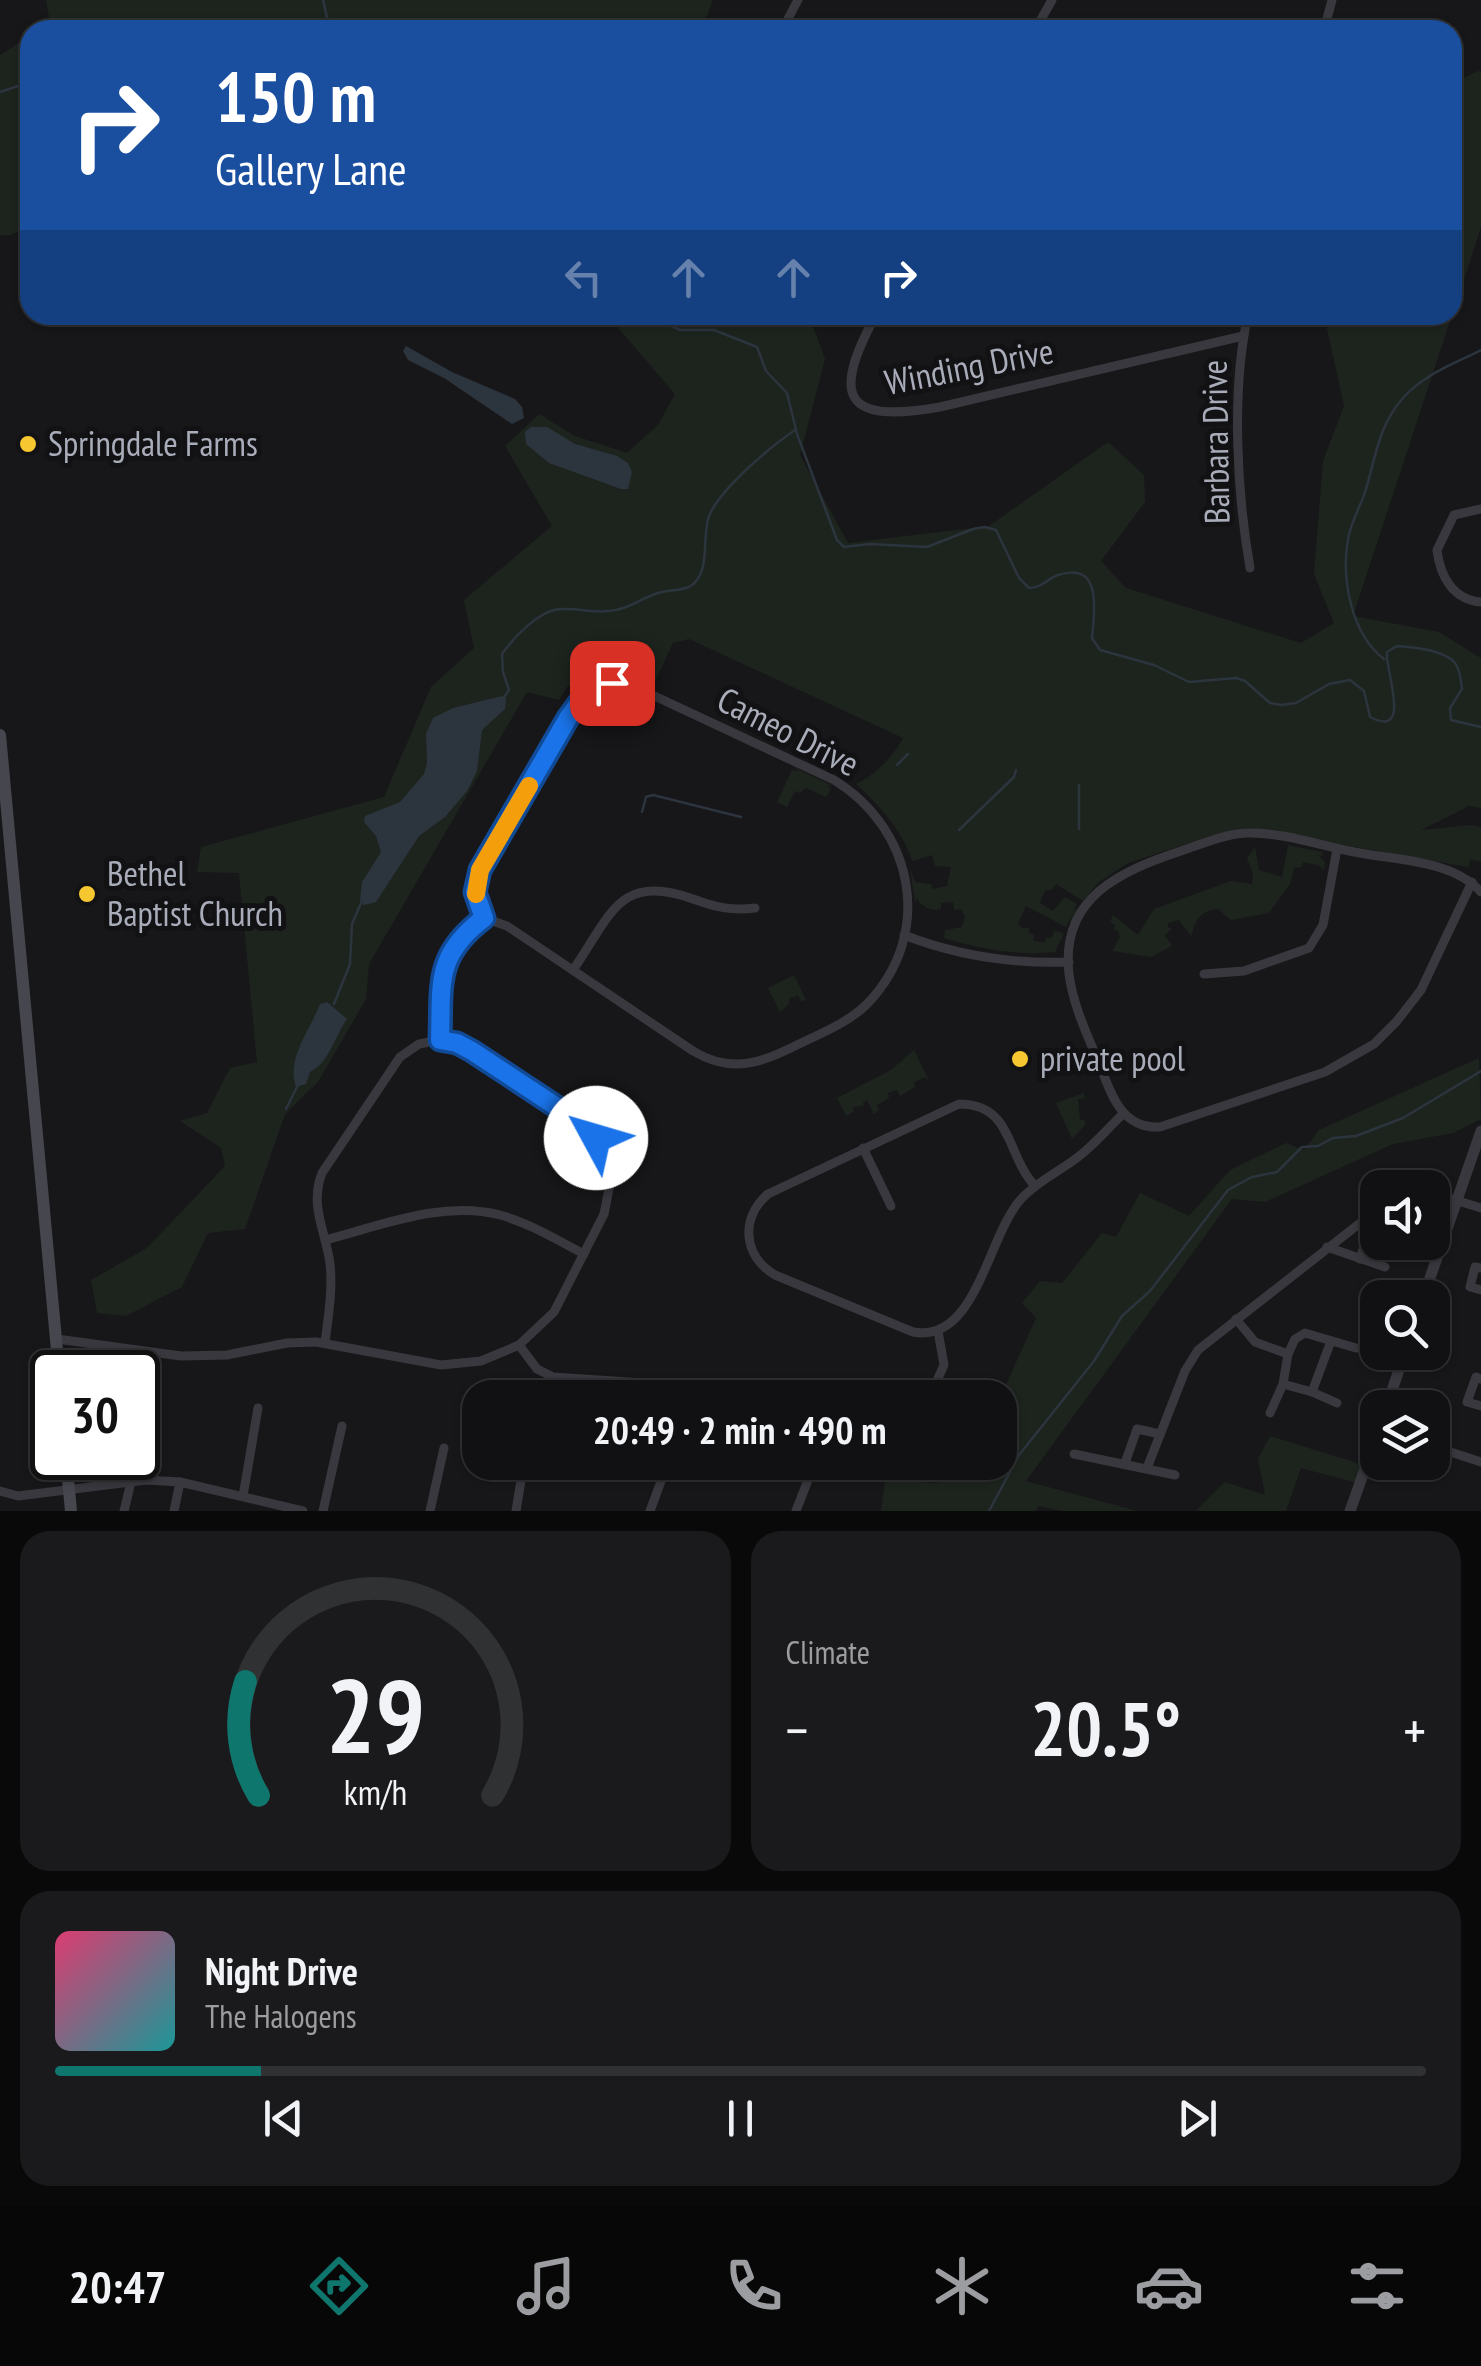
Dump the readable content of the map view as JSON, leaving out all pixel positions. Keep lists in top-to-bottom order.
{
  "streets": {
    "street": ["Winding Drive", "Barbara Drive", "Cameo Drive"]
  },
  "crossings": [
    ["Winding Drive", "Barbara Drive"]
  ],
  "places": ["Springdale Farms", "Bethel Baptist Church", "private pool"],
  "page": {
    "turn": ["150 m", "Gallery Lane"],
    "limit": "30",
    "trip": "20:49 · 2 min · 490 m",
    "tile": "Climate",
    "heat": ["−", "20.5°", "+"],
    "song": ["Night Drive", "The Halogens"],
    "tabs": "20:47",
    "gauge": ["29", "km/h"]
  }
}
